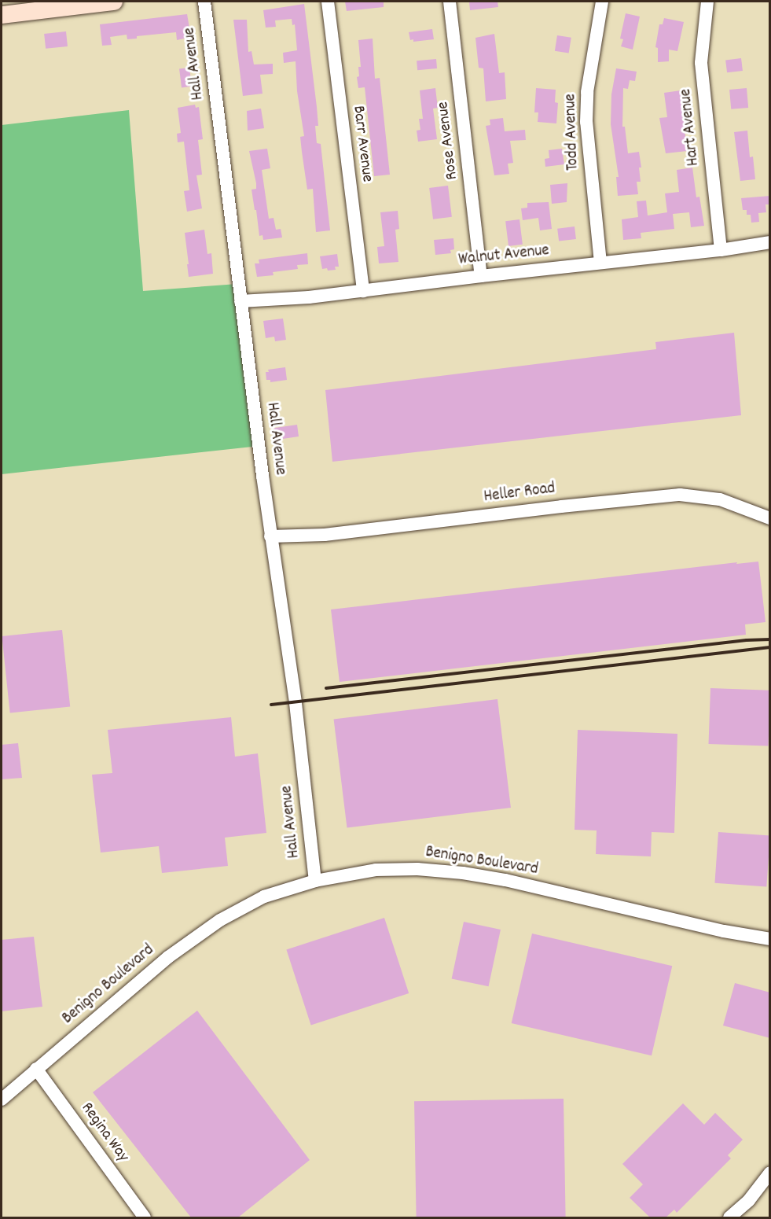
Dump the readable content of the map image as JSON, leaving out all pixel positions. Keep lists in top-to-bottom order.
{
  "streets": {
    "street": [
      "Hall Avenue",
      "Hart Avenue",
      "Todd Avenue",
      "Rose Avenue",
      "Barr Avenue",
      "Walnut Avenue",
      "Heller Road",
      "Benigno Boulevard",
      "Regina Way"
    ]
  },
  "crossings": [
    ["Hall Avenue", "Walnut Avenue"],
    ["Hall Avenue", "Heller Road"],
    ["Hall Avenue", "Benigno Boulevard"],
    ["Hart Avenue", "Walnut Avenue"],
    ["Todd Avenue", "Walnut Avenue"],
    ["Rose Avenue", "Walnut Avenue"],
    ["Barr Avenue", "Walnut Avenue"],
    ["Benigno Boulevard", "Regina Way"]
  ]
}
